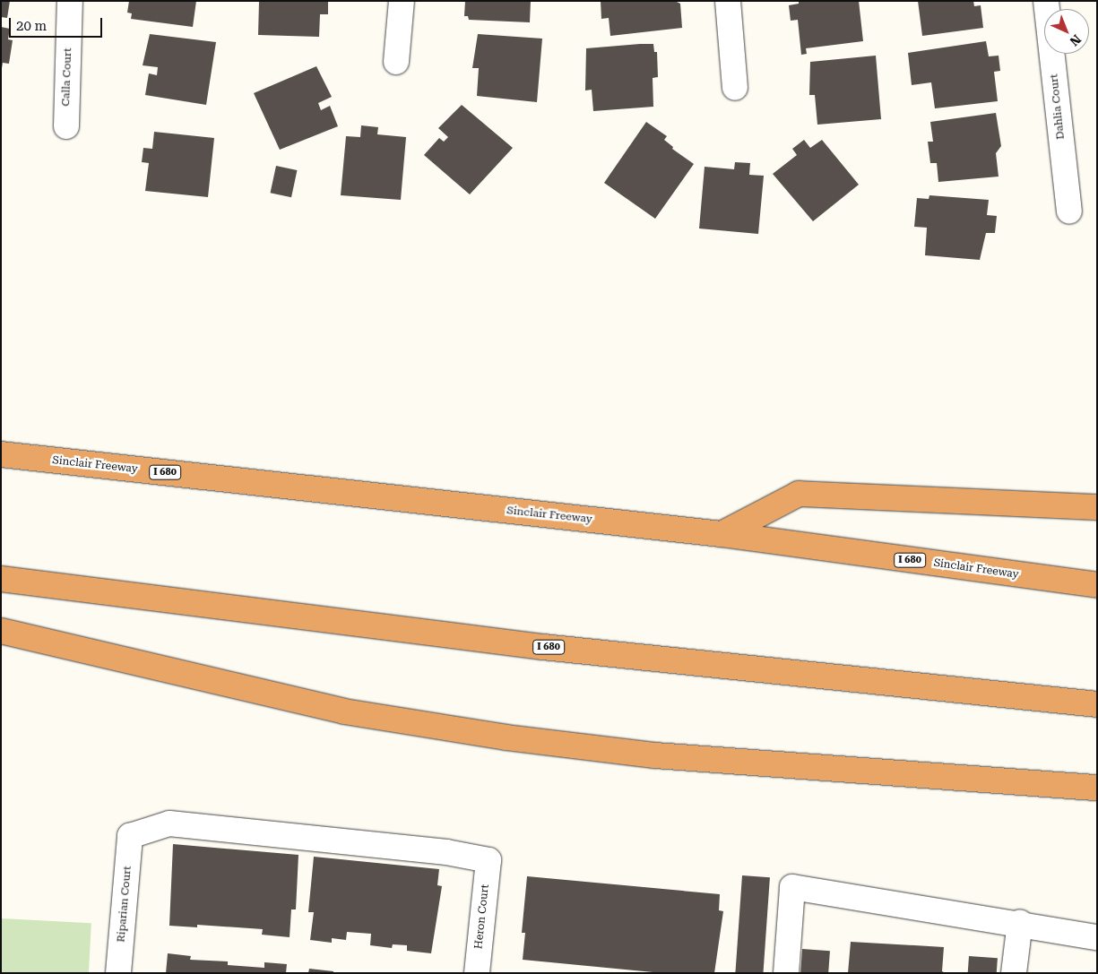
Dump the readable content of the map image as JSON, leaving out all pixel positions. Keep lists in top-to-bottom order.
{
  "streets": {
    "highway": ["Sinclair Freeway", "I 680"],
    "street": [
      "Calla Court",
      "Dahlia Court",
      "Riparian Court",
      "Heron Court"
    ]
  },
  "crossings": [
    ["Riparian Court", "Heron Court"]
  ],
  "scale_bar": "20 m",
  "north": "bottom right"
}
